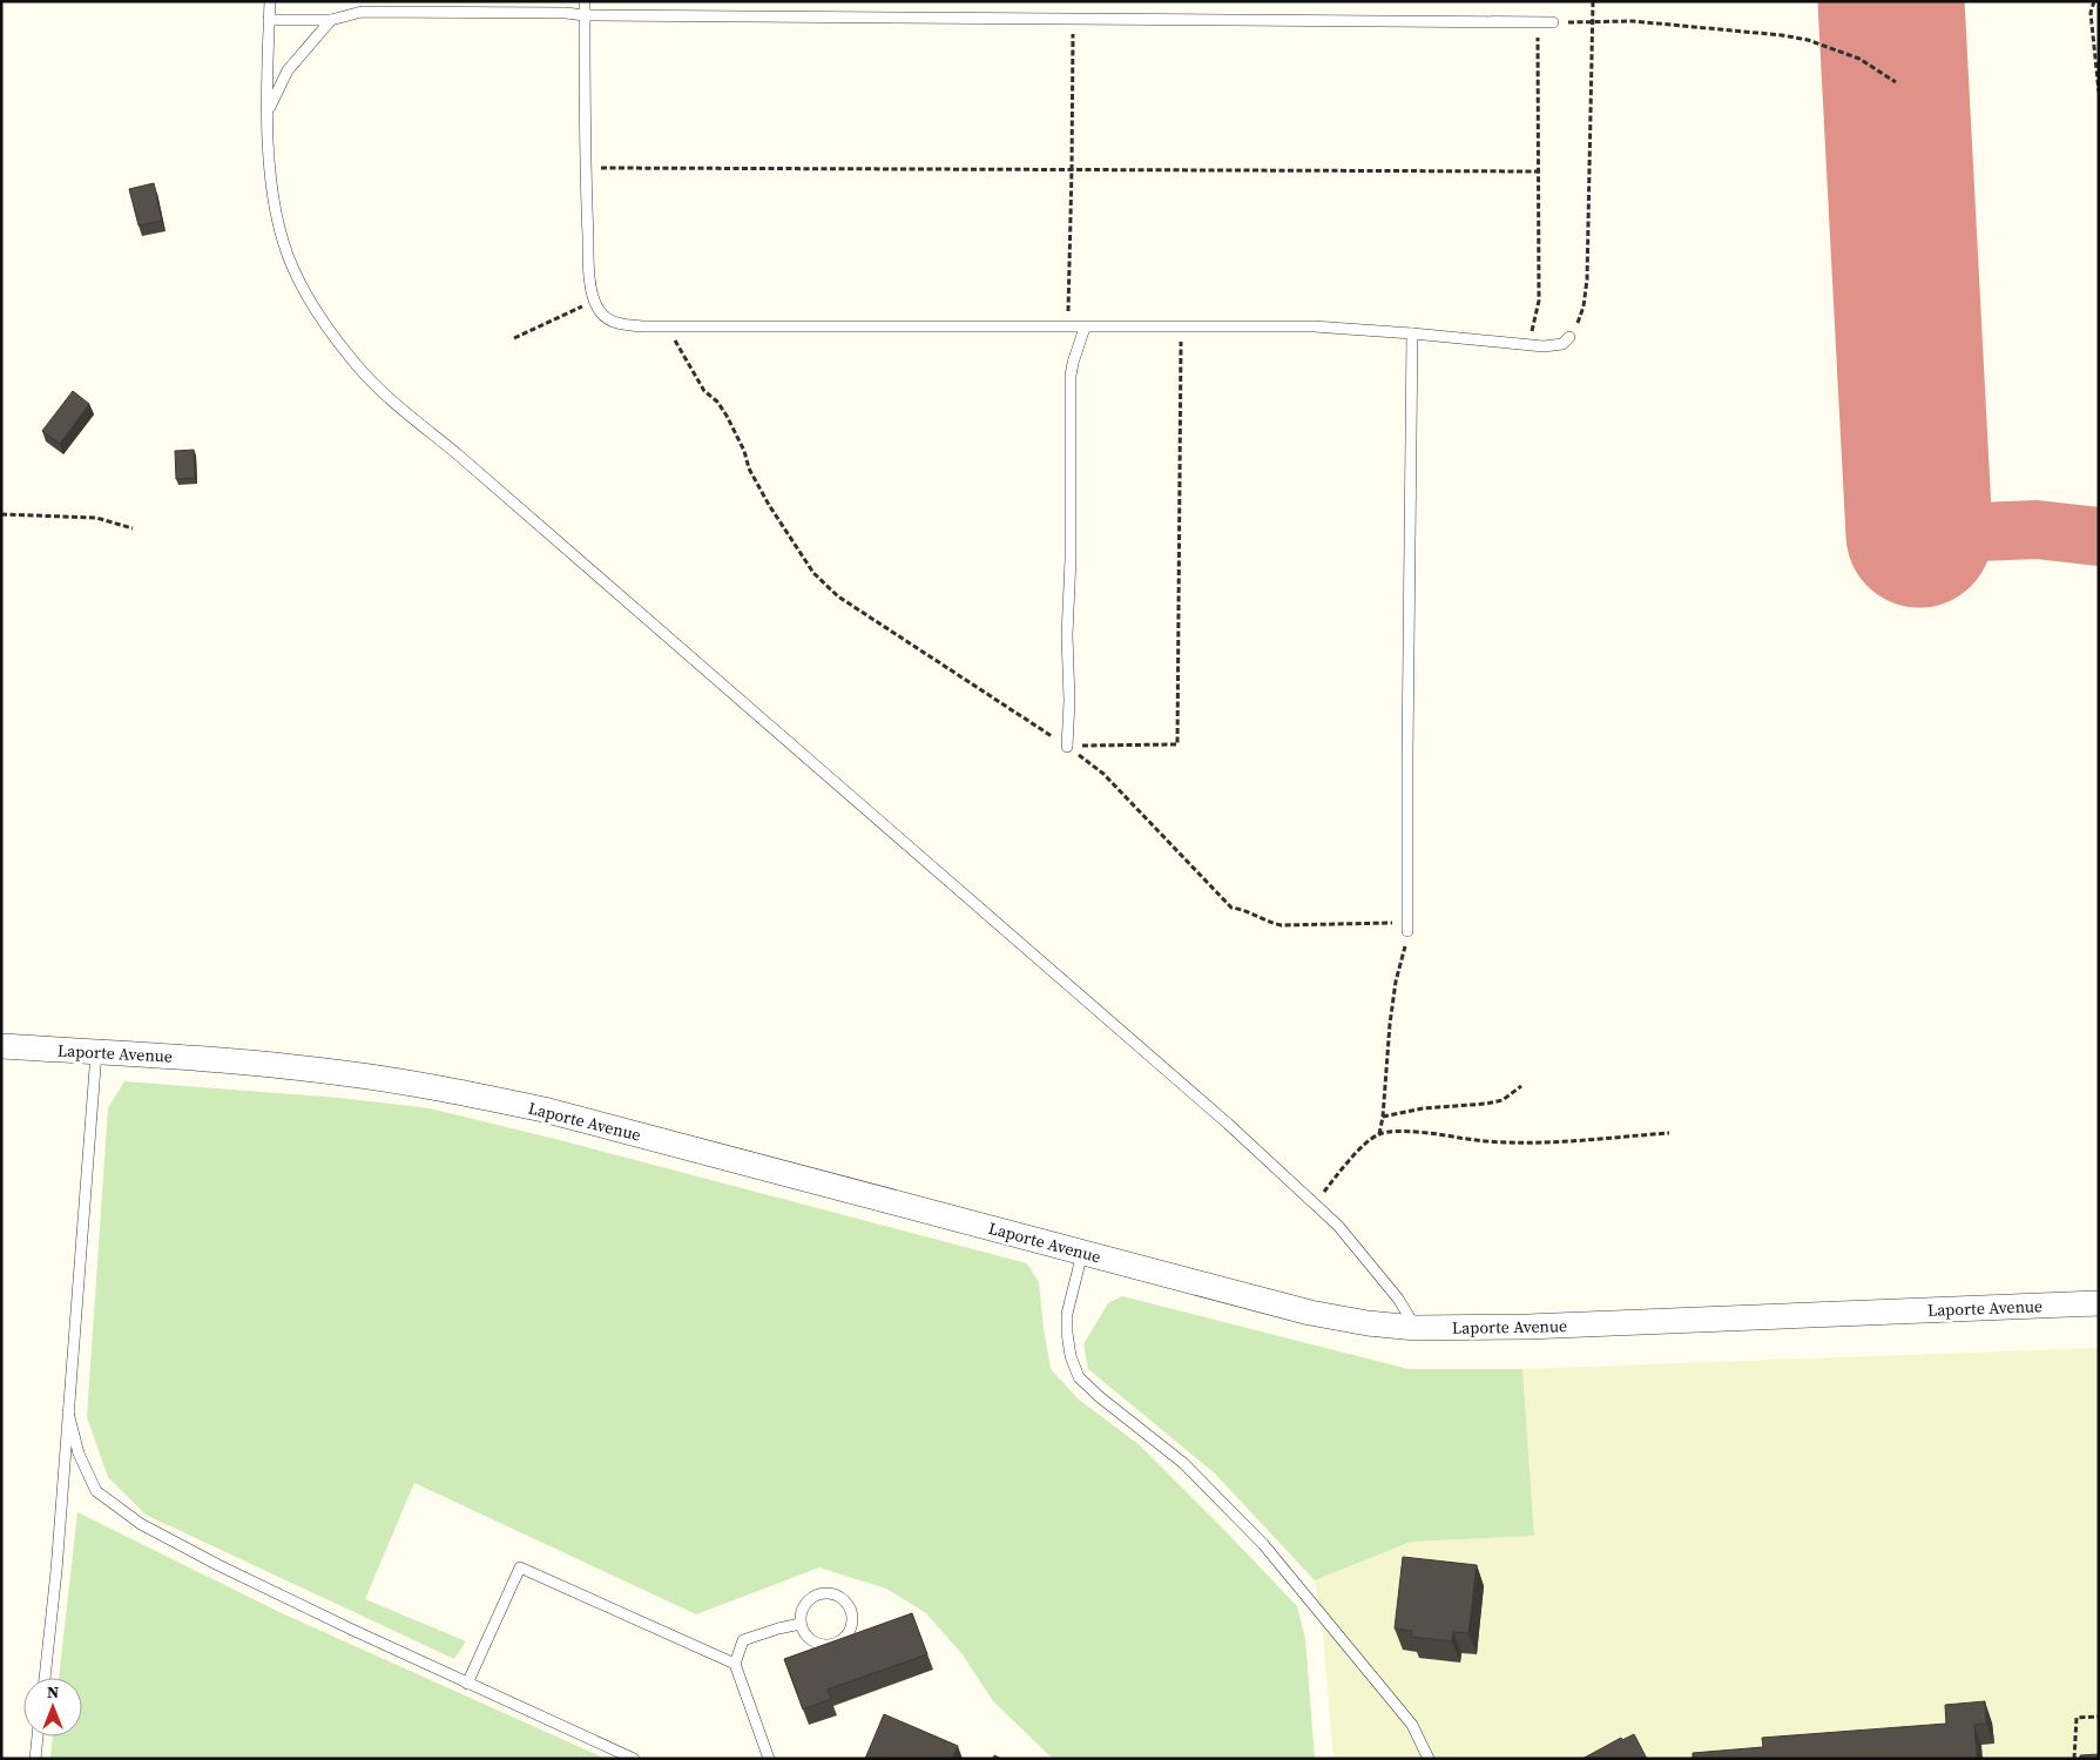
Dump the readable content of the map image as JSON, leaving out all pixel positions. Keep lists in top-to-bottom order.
{
  "streets": {
    "street": ["Laporte Avenue"]
  },
  "north": "top"
}
